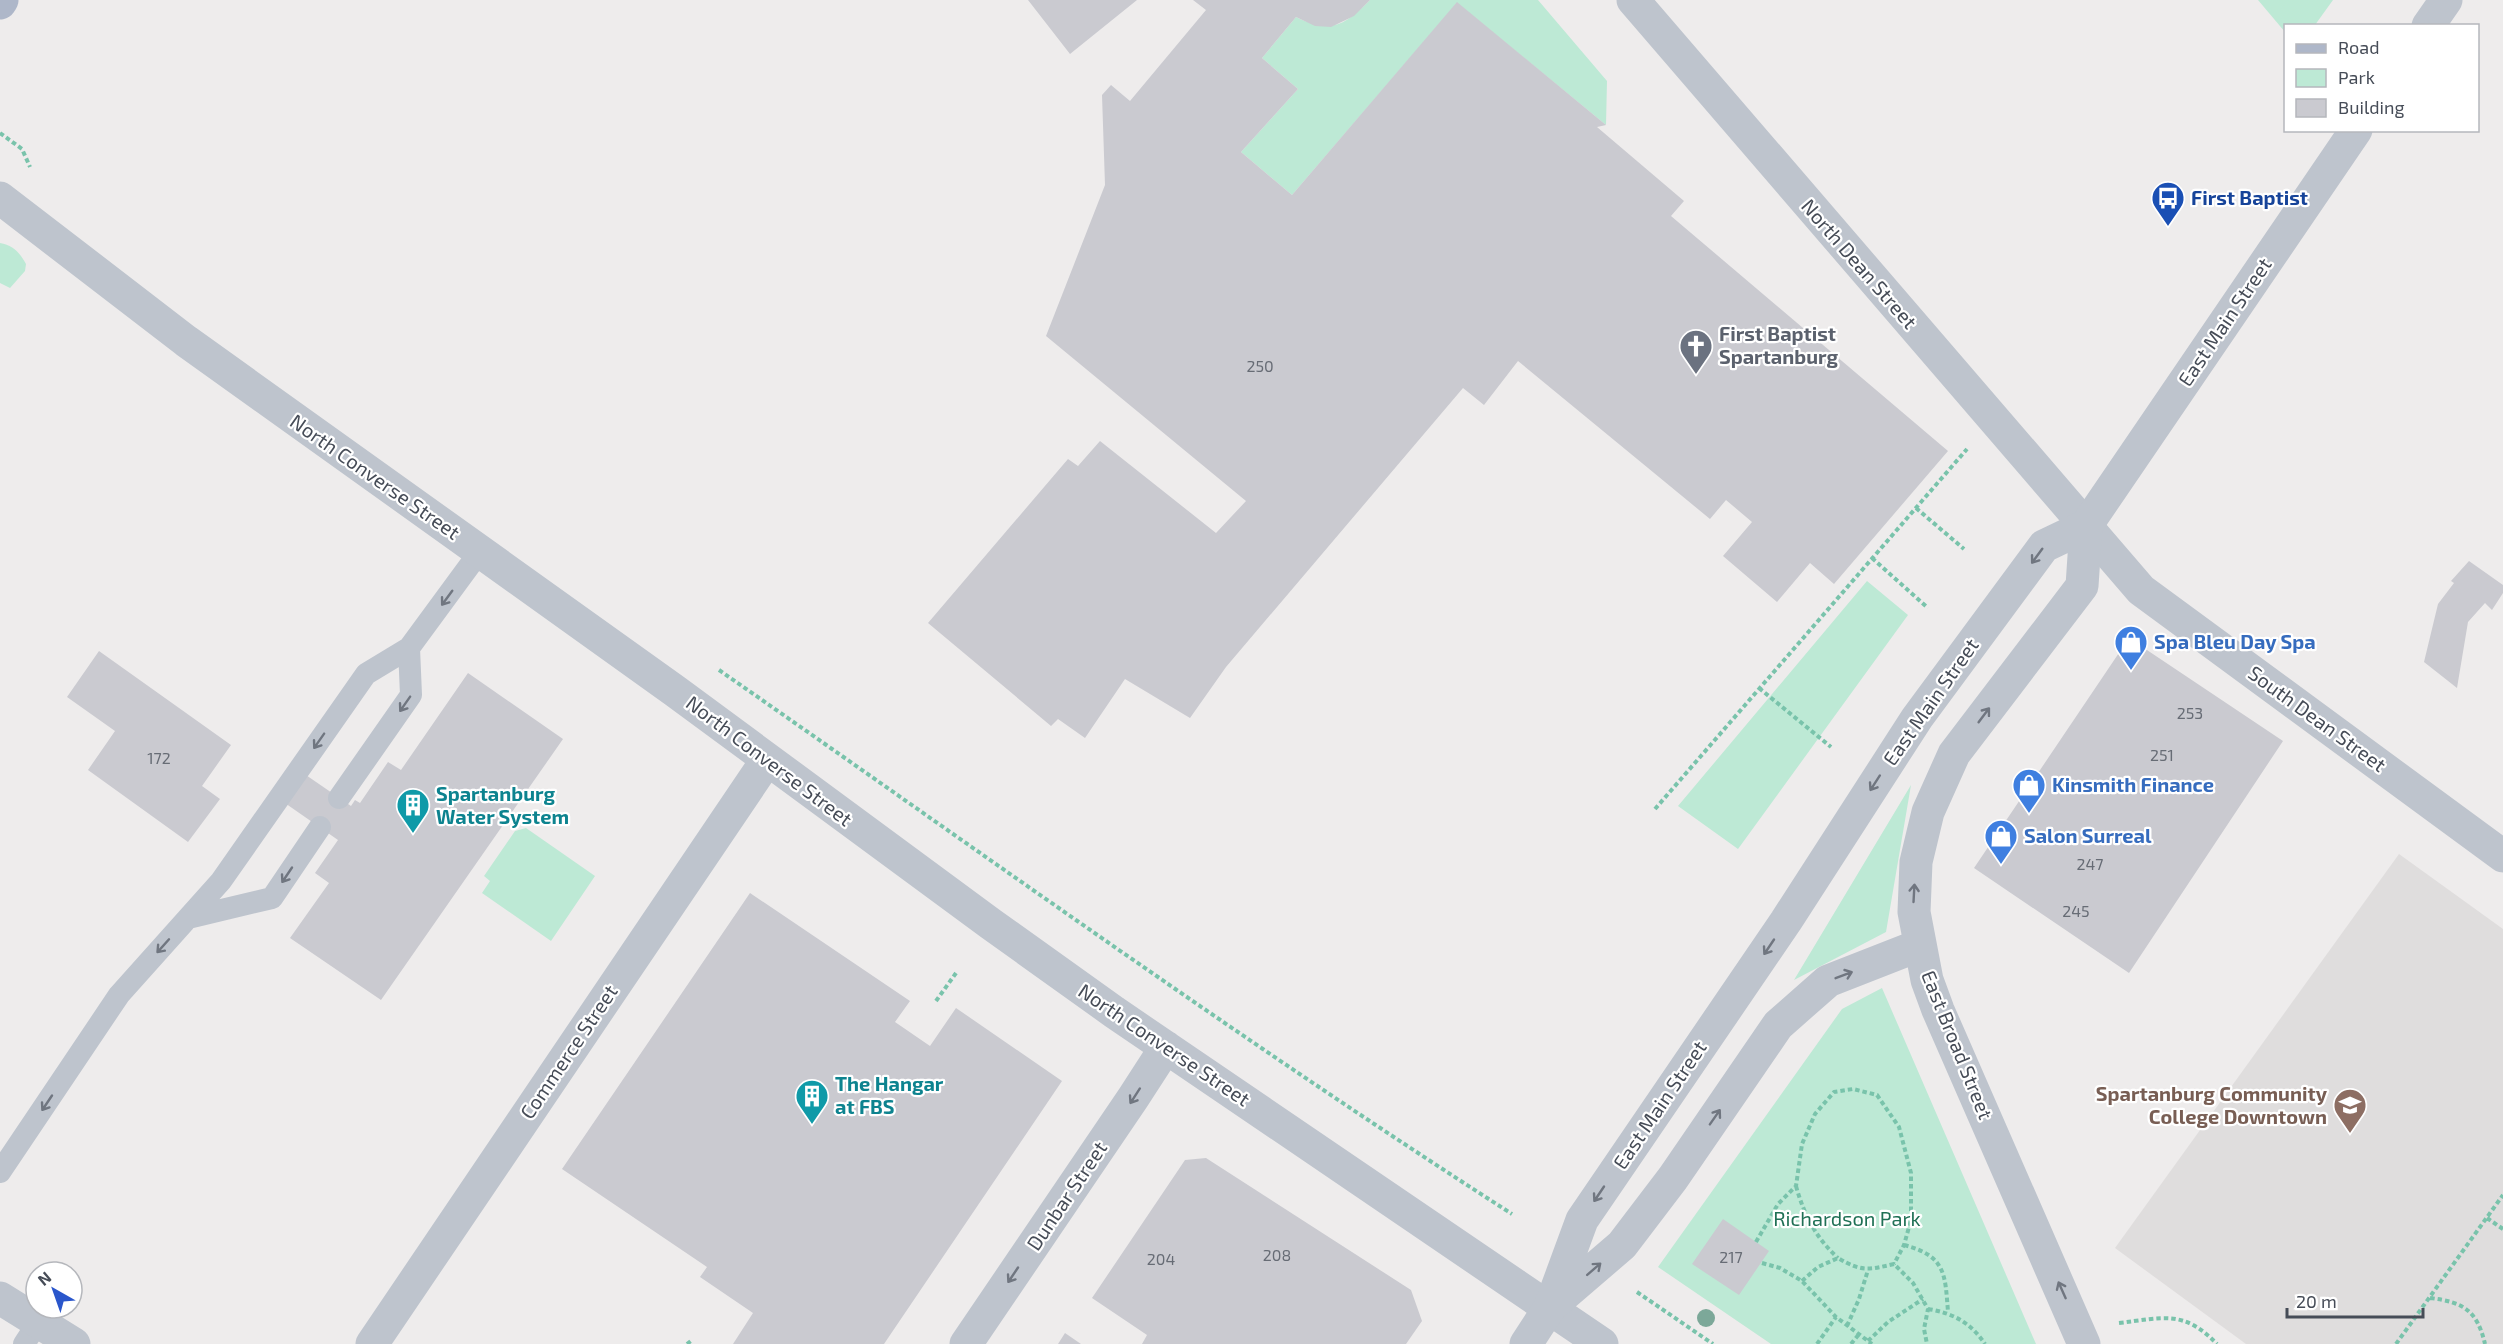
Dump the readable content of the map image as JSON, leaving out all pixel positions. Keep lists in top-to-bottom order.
{
  "streets": {
    "street": [
      "North Dean Street",
      "East Main Street",
      "North Converse Street",
      "South Dean Street",
      "East Broad Street",
      "Commerce Street",
      "Dunbar Street"
    ]
  },
  "crossings": [
    ["North Dean Street", "East Main Street"],
    ["North Dean Street", "South Dean Street"],
    ["North Dean Street", "East Broad Street"],
    ["East Main Street", "North Converse Street"],
    ["East Main Street", "South Dean Street"],
    ["East Main Street", "East Broad Street"],
    ["North Converse Street", "Commerce Street"],
    ["North Converse Street", "Dunbar Street"],
    ["South Dean Street", "East Broad Street"]
  ],
  "one_way": ["East Broad Street", "Dunbar Street"],
  "parks": ["Richardson Park"],
  "places": {
    "bus stop": ["First Baptist"],
    "church": ["First Baptist Spartanburg"],
    "shop": ["Spa Bleu Day Spa", "Kinsmith Finance", "Salon Surreal"],
    "building": ["Spartanburg Water System", "The Hangar at FBS"],
    "school or university": ["Spartanburg Community College Downtown"]
  },
  "house_numbers": [
    "250",
    "253",
    "251",
    "172",
    "247",
    "245",
    "208",
    "217",
    "204"
  ],
  "legend": ["Road", "Park", "Building"],
  "scale_bar": "20 m",
  "north": "top left"
}
